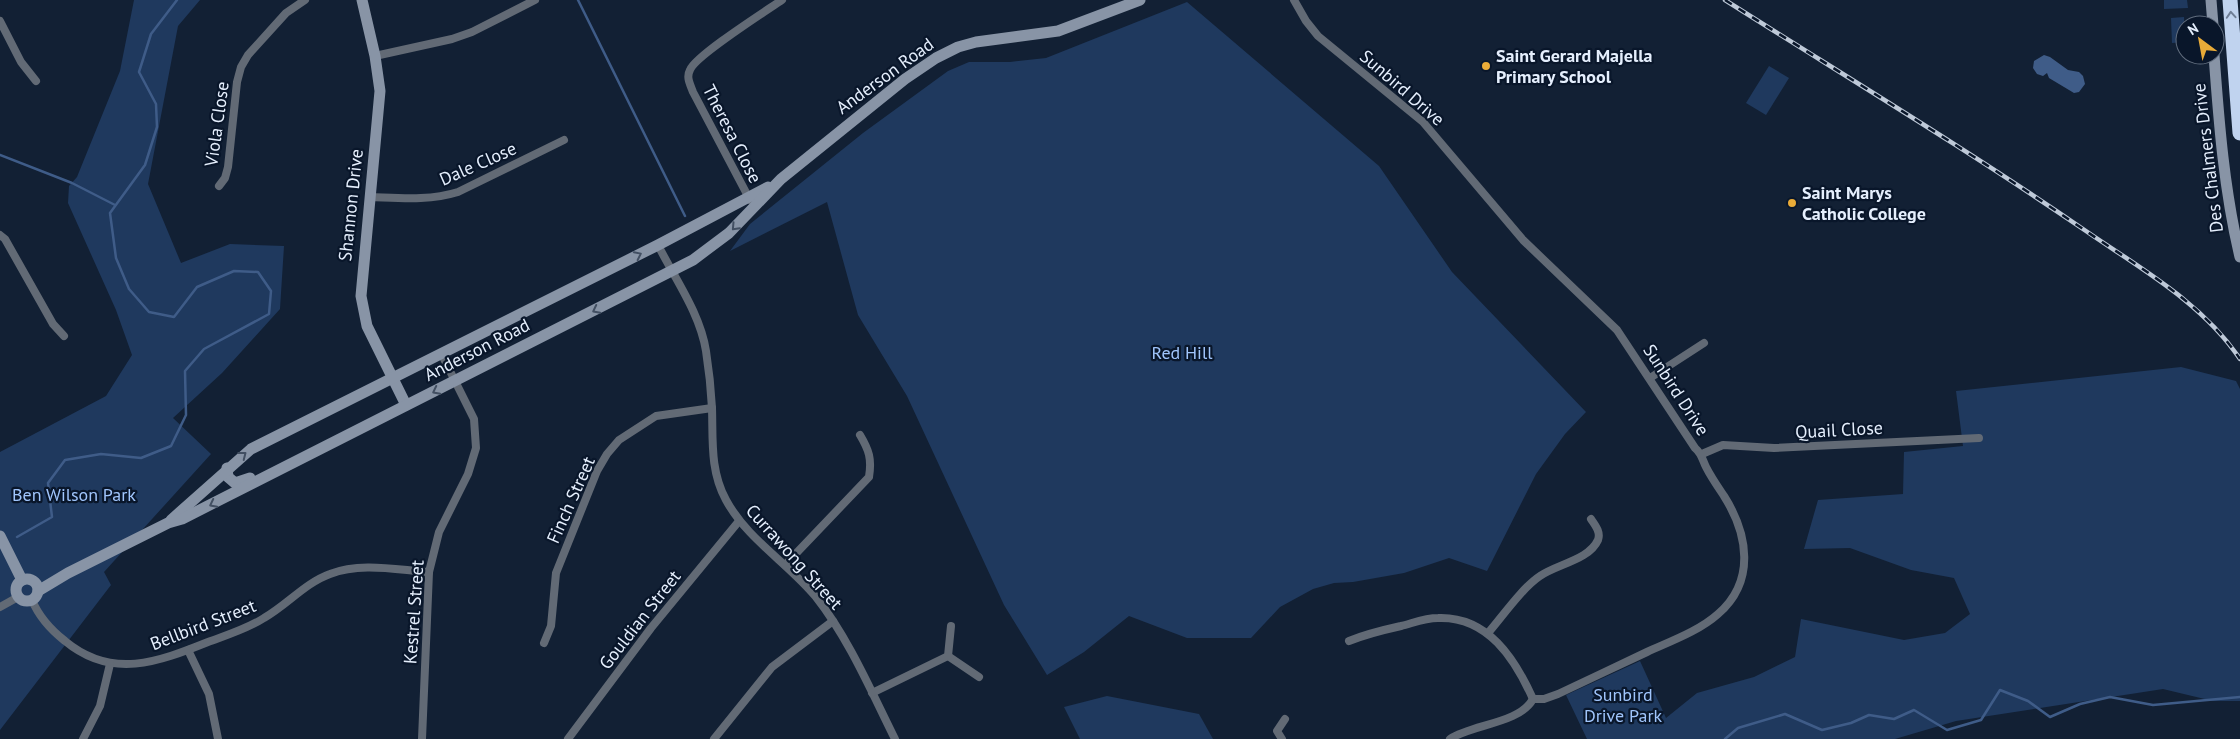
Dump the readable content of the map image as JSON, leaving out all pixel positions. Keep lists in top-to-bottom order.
{
  "streets": {
    "street": [
      "Anderson Road",
      "Sunbird Drive",
      "Viola Close",
      "Theresa Close",
      "Des Chalmers Drive",
      "Dale Close",
      "Shannon Drive",
      "Quail Close",
      "Finch Street",
      "Currawong Street",
      "Kestrel Street",
      "Gouldian Street",
      "Bellbird Street"
    ]
  },
  "crossings": [
    ["Anderson Road", "Theresa Close"],
    ["Anderson Road", "Shannon Drive"],
    ["Anderson Road", "Currawong Street"],
    ["Anderson Road", "Kestrel Street"],
    ["Anderson Road", "Bellbird Street"],
    ["Sunbird Drive", "Quail Close"],
    ["Dale Close", "Shannon Drive"],
    ["Finch Street", "Currawong Street"],
    ["Currawong Street", "Gouldian Street"],
    ["Kestrel Street", "Bellbird Street"]
  ],
  "parks": ["Red Hill", "Ben Wilson Park", "Sunbird Drive Park"],
  "places": ["Saint Gerard Majella Primary School", "Saint Marys Catholic College"],
  "north": "top left"
}
